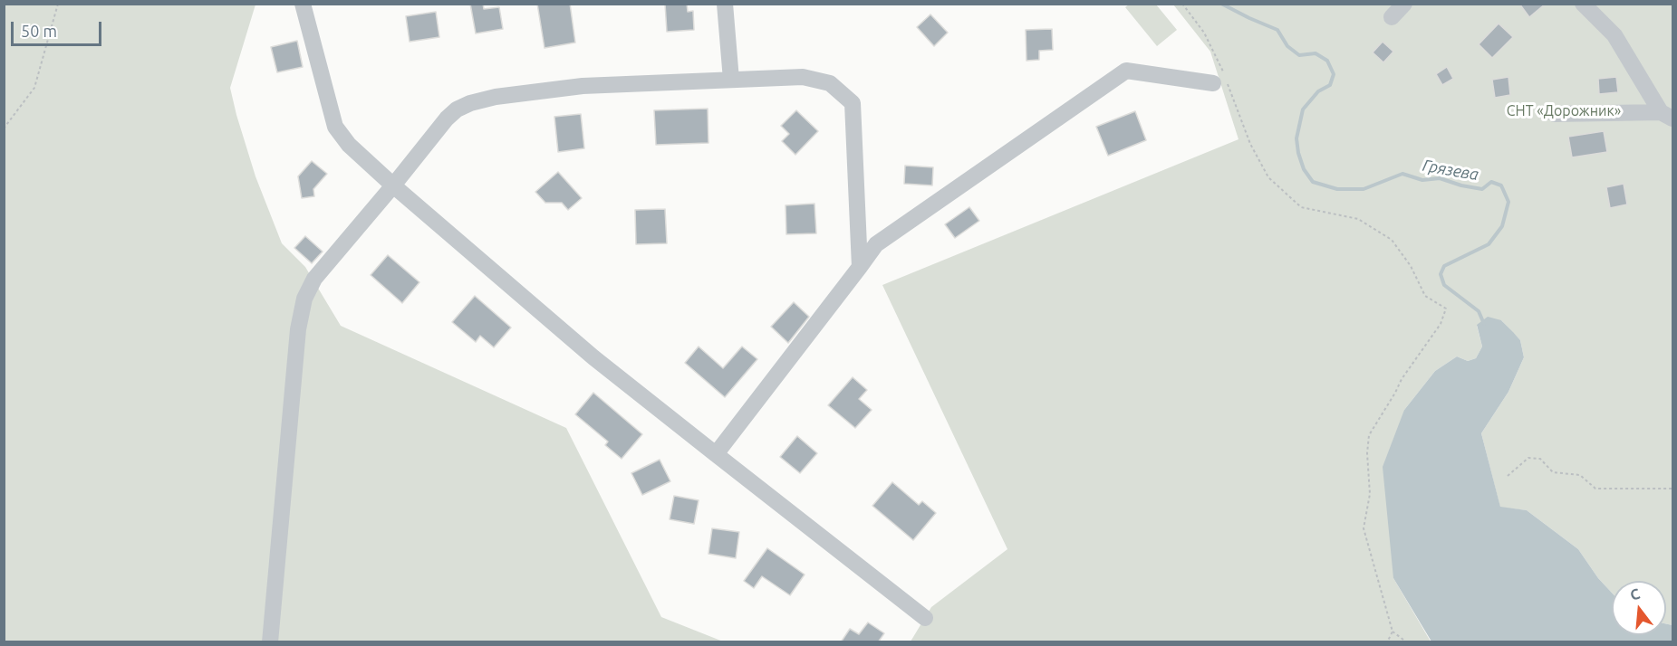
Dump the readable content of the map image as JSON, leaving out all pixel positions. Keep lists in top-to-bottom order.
{
  "water": ["Грязева"],
  "parks": ["СНТ «Дорожник»"],
  "scale_bar": "50 m",
  "north": "top"
}
